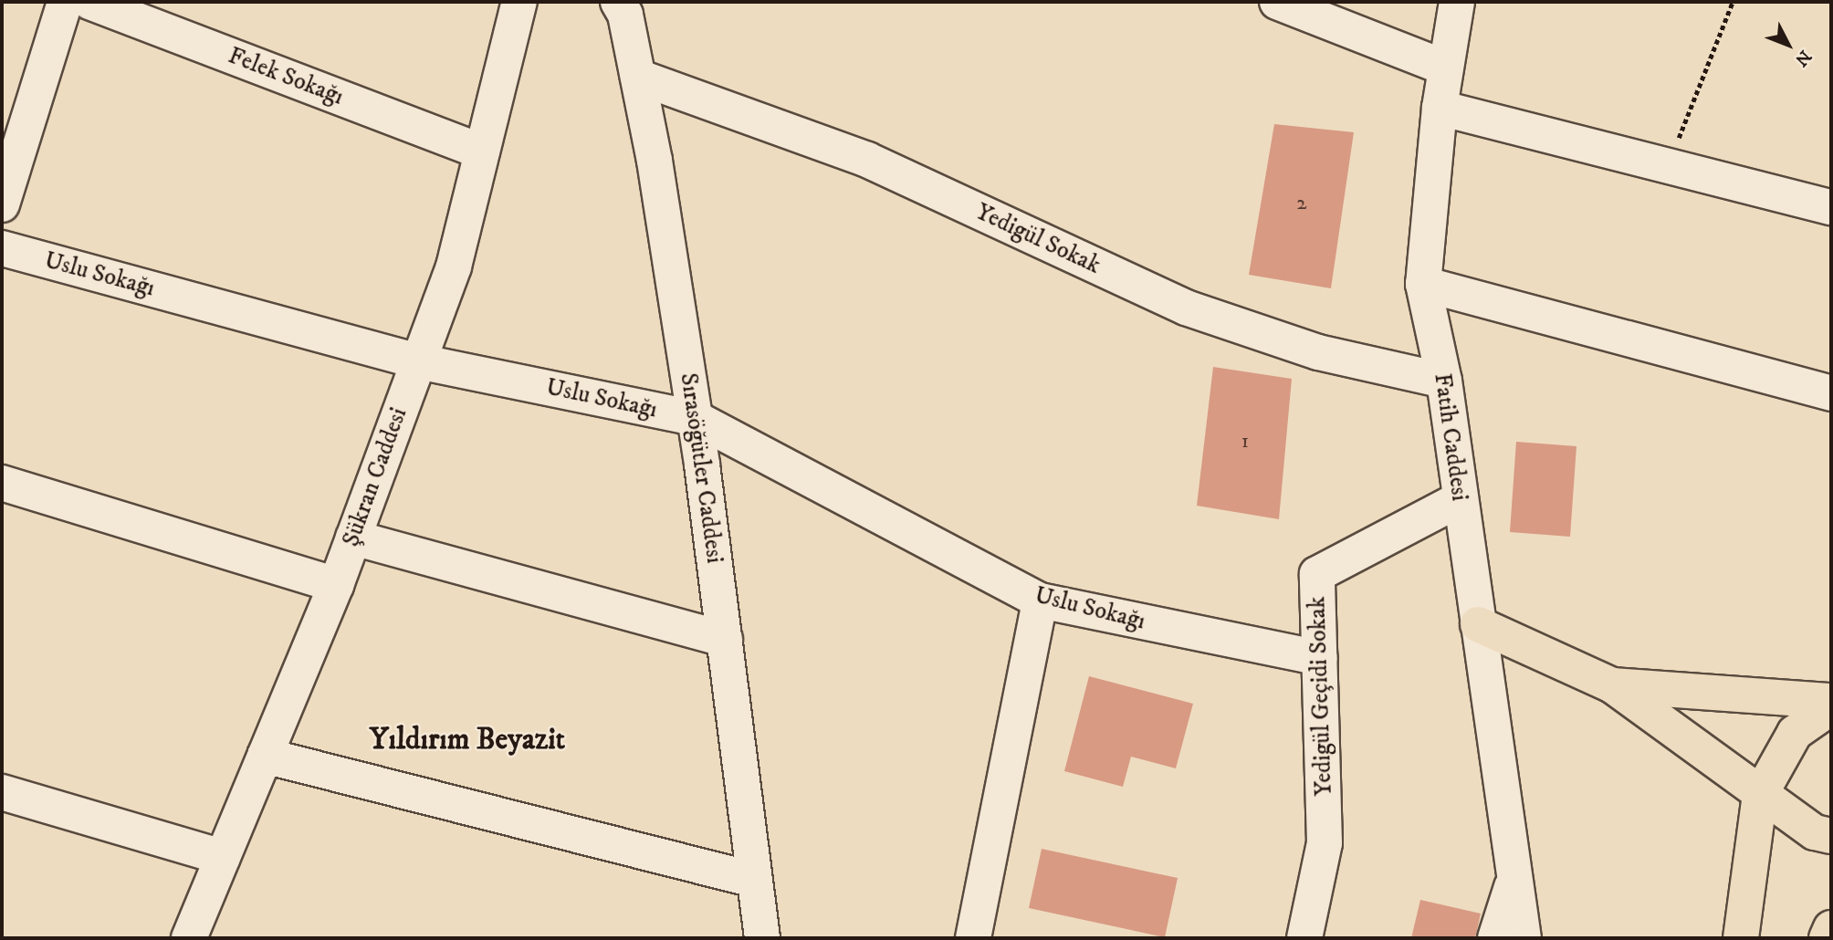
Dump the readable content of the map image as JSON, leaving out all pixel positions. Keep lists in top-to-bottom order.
{
  "streets": {
    "street": [
      "Felek Sokağı",
      "Yedigül Sokak",
      "Uslu Sokağı",
      "Fatih Caddesi",
      "Sırasöğütler Caddesi",
      "Şükran Caddesi",
      "Yedigül Geçidi Sokak"
    ]
  },
  "crossings": [
    ["Felek Sokağı", "Şükran Caddesi"],
    ["Yedigül Sokak", "Fatih Caddesi"],
    ["Yedigül Sokak", "Sırasöğütler Caddesi"],
    ["Uslu Sokağı", "Sırasöğütler Caddesi"],
    ["Uslu Sokağı", "Şükran Caddesi"],
    ["Uslu Sokağı", "Yedigül Geçidi Sokak"],
    ["Fatih Caddesi", "Yedigül Geçidi Sokak"]
  ],
  "districts": ["Yıldırım Beyazit"],
  "house_numbers": ["2", "1"],
  "north": "bottom right"
}
